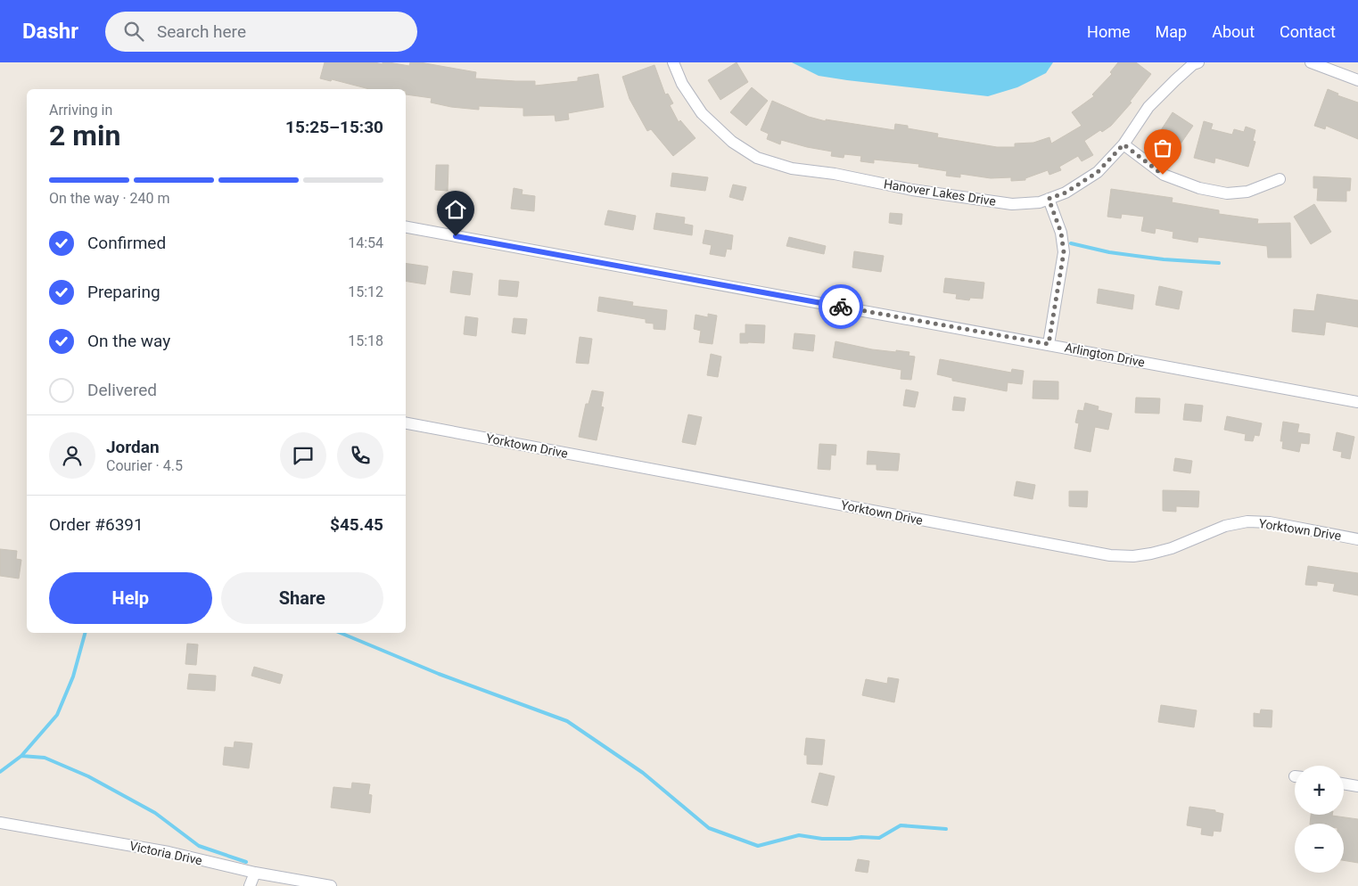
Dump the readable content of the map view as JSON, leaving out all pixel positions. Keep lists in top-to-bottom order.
{
  "streets": {
    "street": [
      "Hanover Lakes Drive",
      "Arlington Drive",
      "Yorktown Drive",
      "Victoria Drive"
    ]
  },
  "page": {
    "header": "Dashr",
    "search": "Search here",
    "nav": [
      "Home",
      "Map",
      "About",
      "Contact"
    ],
    "heading": ["2 min", "Arriving in", "15:25–15:30"],
    "panel": [
      "Jordan",
      "Courier · 4.5",
      "Order #6391",
      "$45.45"
    ],
    "bar": "On the way · 240 m",
    "list": [
      ["Confirmed", "14:54"],
      ["Preparing", "15:12"],
      ["On the way", "15:18"],
      "Delivered"
    ],
    "buttons": ["Help", "Share"],
    "map_buttons": ["+", "−"]
  }
}
